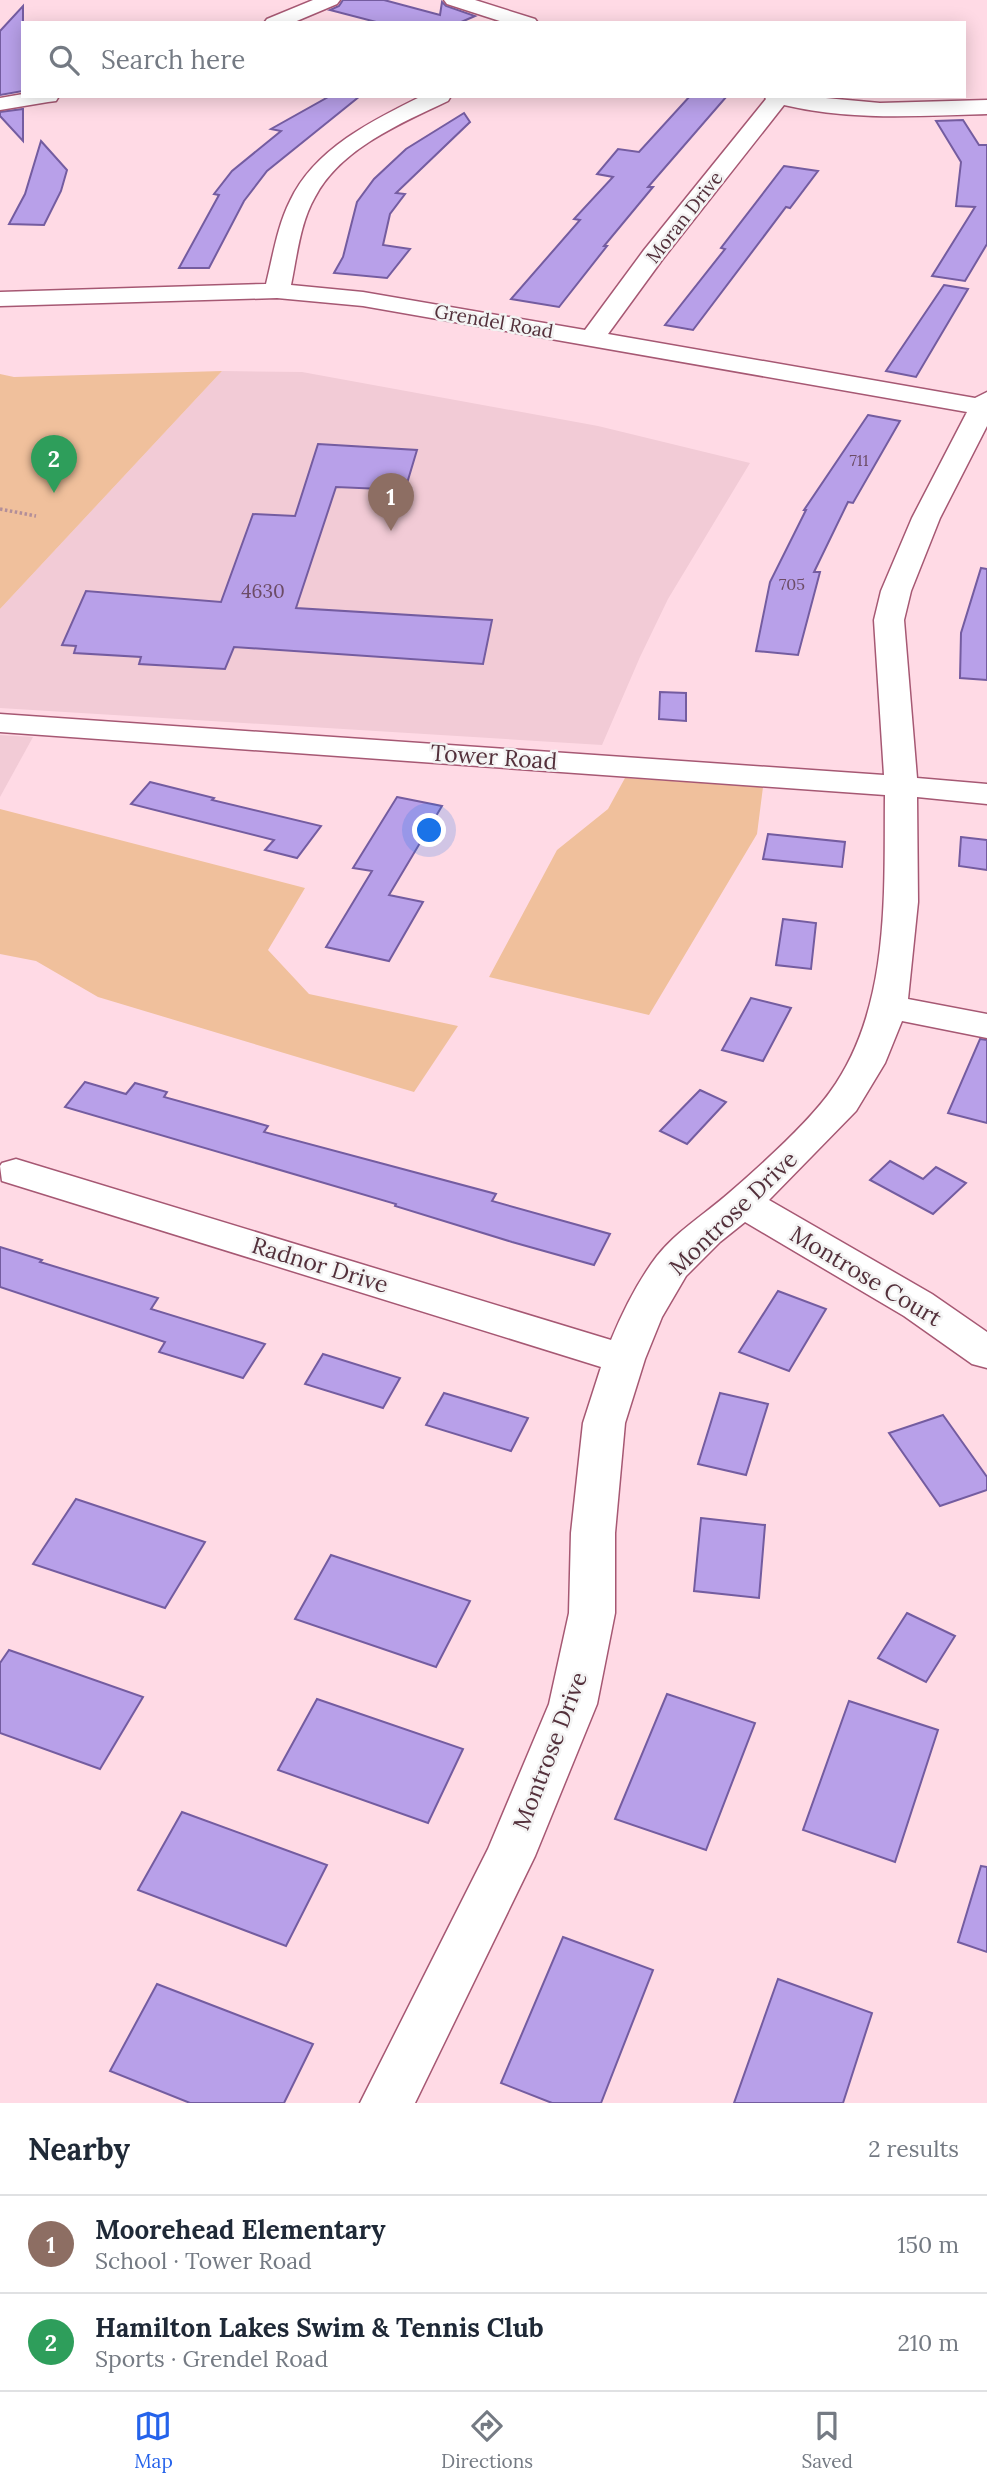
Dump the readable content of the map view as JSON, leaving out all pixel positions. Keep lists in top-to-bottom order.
{
  "streets": {
    "street": [
      "Moran Drive",
      "Grendel Road",
      "Tower Road",
      "Montrose Drive",
      "Radnor Drive",
      "Montrose Court"
    ]
  },
  "crossings": [
    ["Moran Drive", "Grendel Road"],
    ["Grendel Road", "Montrose Drive"],
    ["Tower Road", "Montrose Drive"],
    ["Montrose Drive", "Radnor Drive"],
    ["Montrose Drive", "Montrose Court"]
  ],
  "house_numbers": ["711", "705", "4630"],
  "page": {
    "search": "Search here",
    "pins": ["2", "1"],
    "heading": ["Nearby", "2 results"],
    "list": [
      {
        "mark": "1",
        "name": "Moorehead Elementary",
        "note": "School · Tower Road",
        "value": "150 m"
      },
      {
        "mark": "2",
        "name": "Hamilton Lakes Swim & Tennis Club",
        "note": "Sports · Grendel Road",
        "value": "210 m"
      }
    ],
    "nav": ["Map", "Directions", "Saved"]
  }
}
